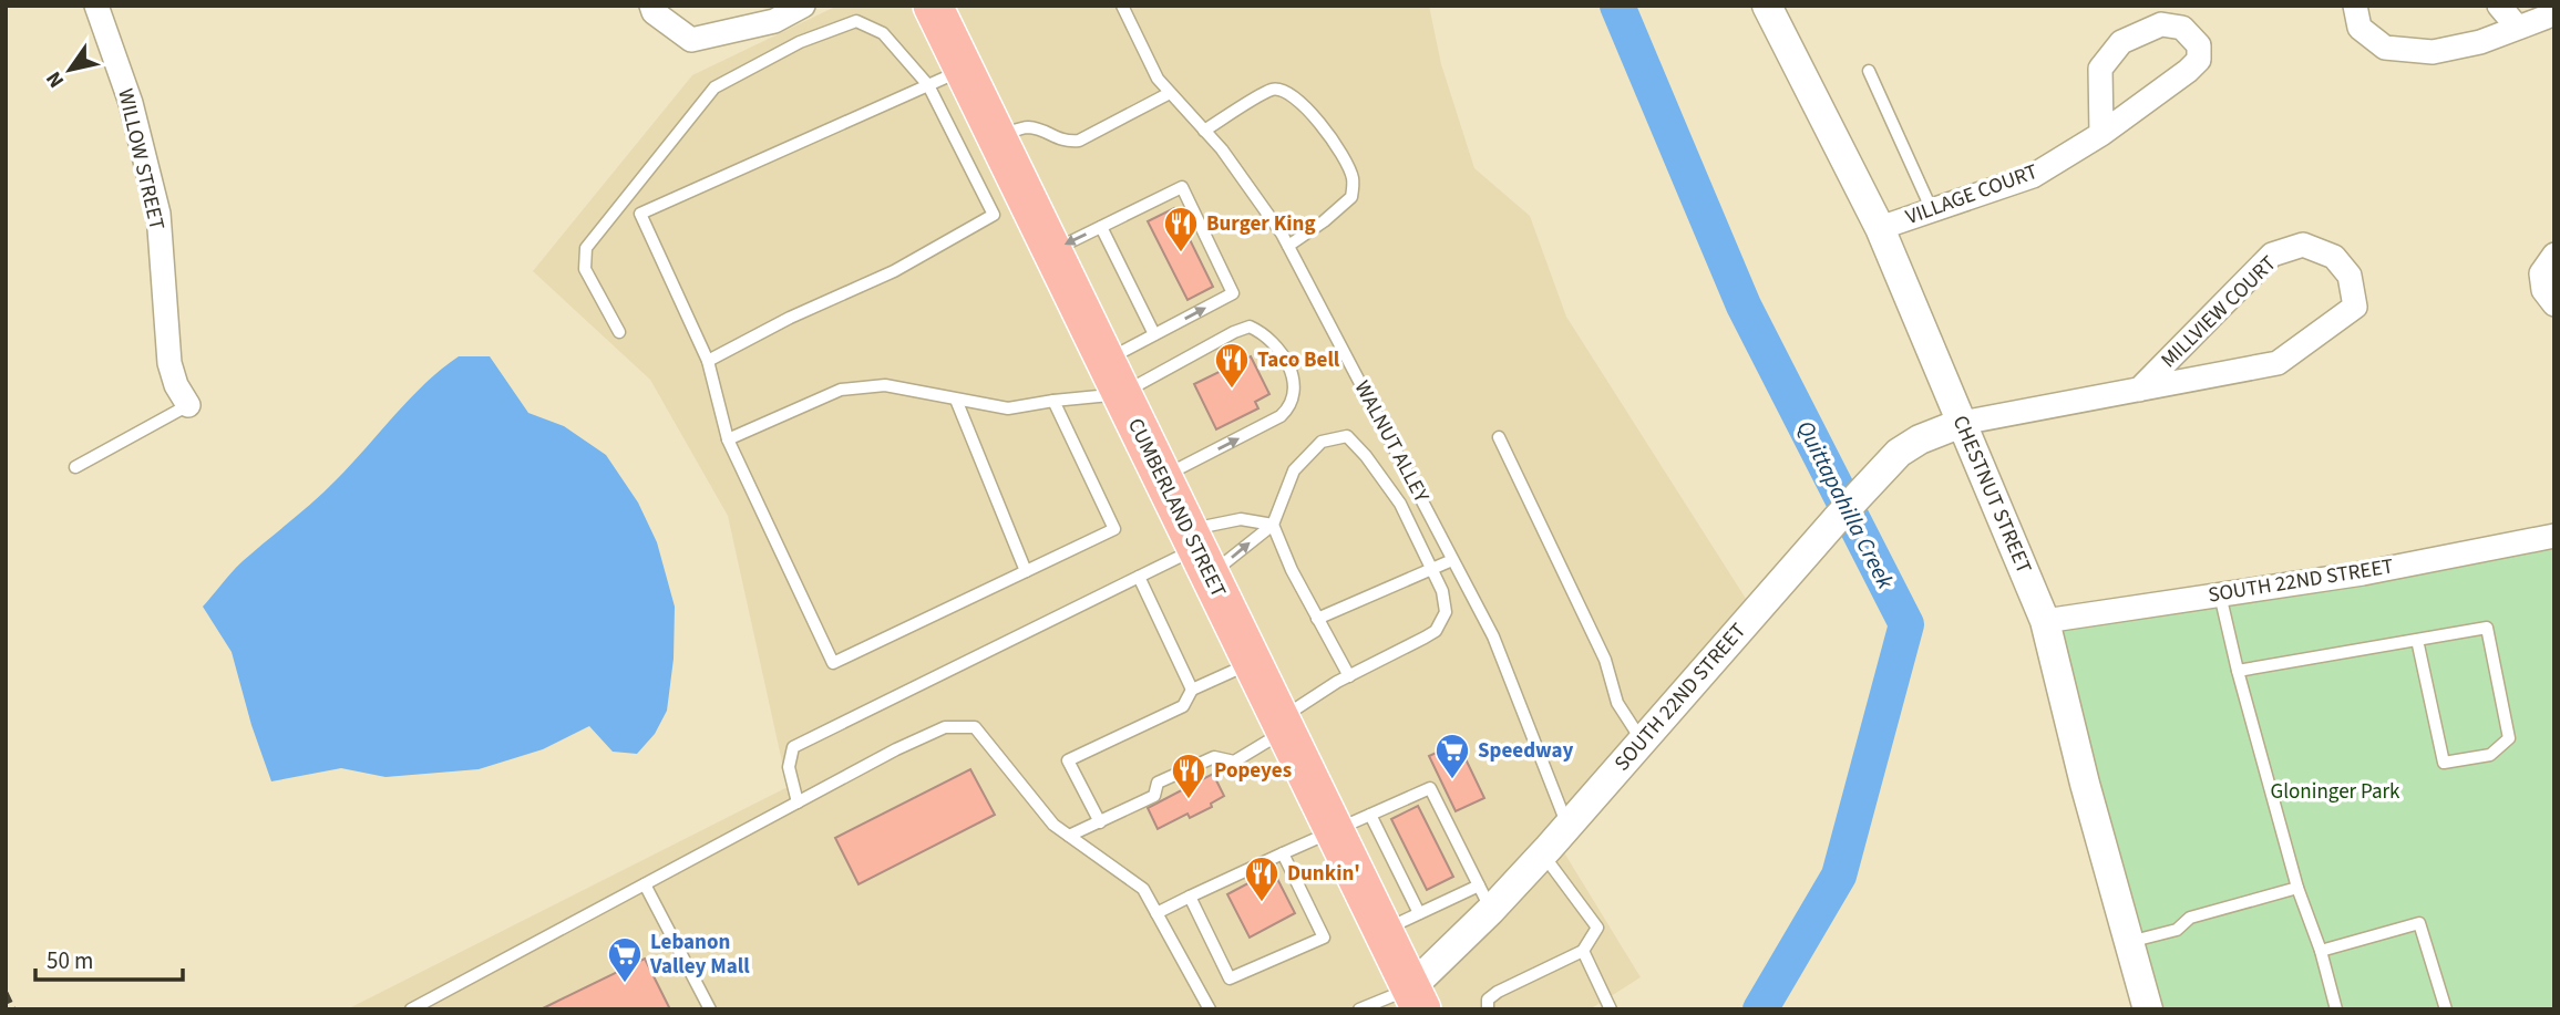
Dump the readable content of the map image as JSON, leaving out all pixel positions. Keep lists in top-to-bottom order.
{
  "streets": {
    "highway": ["CUMBERLAND STREET"],
    "street": [
      "WILLOW STREET",
      "VILLAGE COURT",
      "MILLVIEW COURT",
      "CHESTNUT STREET",
      "SOUTH 22ND STREET"
    ],
    "lane": ["WALNUT ALLEY"]
  },
  "crossings": [
    ["VILLAGE COURT", "CHESTNUT STREET"],
    ["MILLVIEW COURT", "CHESTNUT STREET"],
    ["MILLVIEW COURT", "SOUTH 22ND STREET"],
    ["WALNUT ALLEY", "SOUTH 22ND STREET"],
    ["CHESTNUT STREET", "SOUTH 22ND STREET"],
    ["CUMBERLAND STREET", "SOUTH 22ND STREET"]
  ],
  "water": ["Quittapahilla Creek"],
  "parks": ["Gloninger Park"],
  "places": {
    "restaurant": [
      "Burger King",
      "Taco Bell",
      "Popeyes",
      "Dunkin'"
    ],
    "supermarket": ["Speedway", "Lebanon Valley Mall"]
  },
  "scale_bar": "50 m",
  "north": "bottom left"
}
